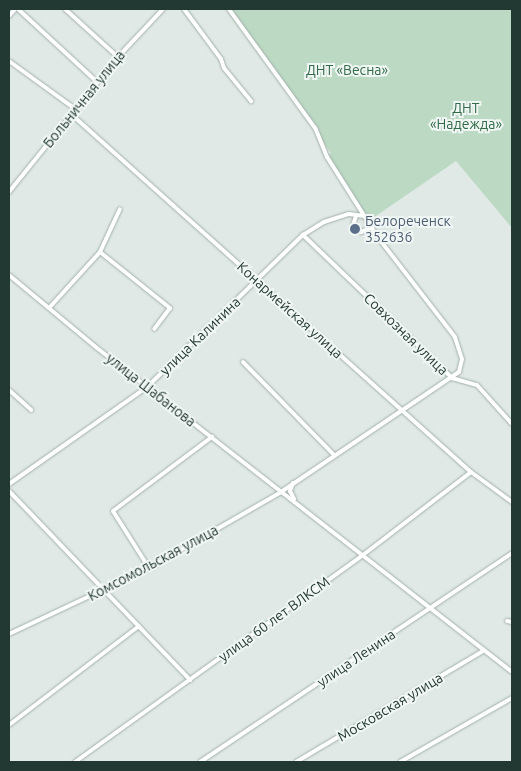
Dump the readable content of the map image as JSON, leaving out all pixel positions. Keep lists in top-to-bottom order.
{
  "streets": {
    "street": [
      "Больничная улица",
      "Конармейская улица",
      "Совхозная улица",
      "улица Калинина",
      "улица Шабанова",
      "Комсомольская улица",
      "улица 60 лет ВЛКСМ",
      "улица Ленина",
      "Московская улица"
    ]
  },
  "crossings": [
    ["Больничная улица", "Конармейская улица"],
    ["Конармейская улица", "улица Калинина"],
    ["Конармейская улица", "Комсомольская улица"],
    ["Конармейская улица", "улица 60 лет ВЛКСМ"],
    ["Совхозная улица", "улица Калинина"],
    ["Совхозная улица", "Комсомольская улица"],
    ["улица Калинина", "улица Шабанова"],
    ["улица Шабанова", "Комсомольская улица"],
    ["улица Шабанова", "улица 60 лет ВЛКСМ"],
    ["улица Шабанова", "улица Ленина"],
    ["улица Шабанова", "Московская улица"]
  ],
  "parks": ["ДНТ «Весна»", "ДНТ «Надежда»"],
  "places": ["Белореченск 352636"]
}
